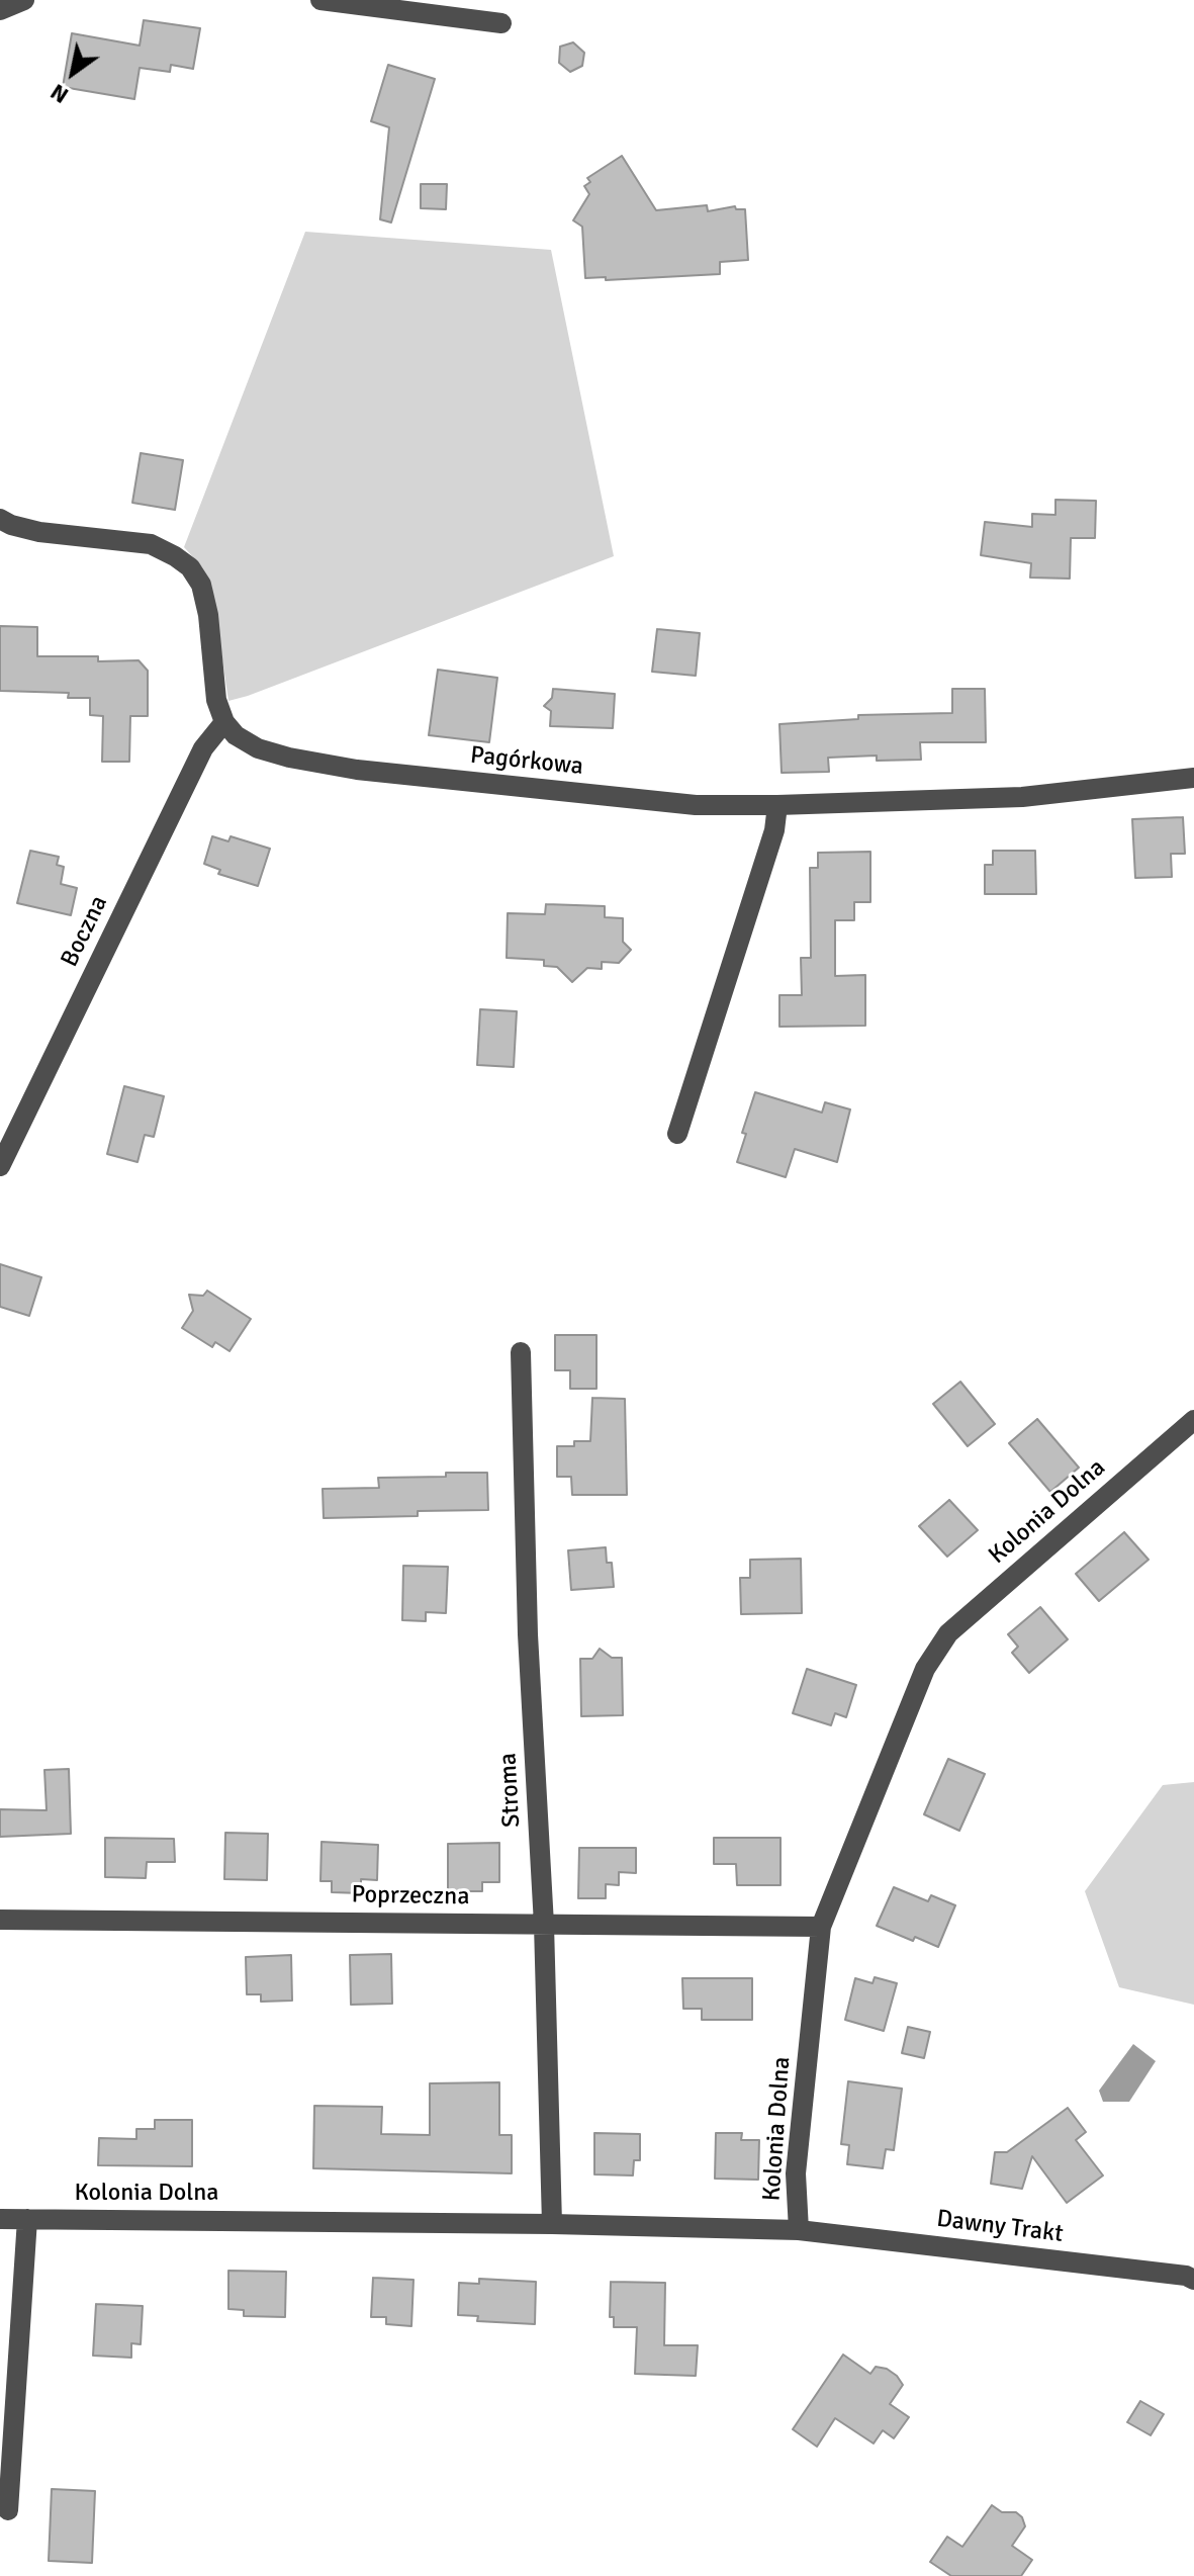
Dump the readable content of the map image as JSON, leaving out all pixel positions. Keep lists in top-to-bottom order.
{
  "streets": {
    "street": [
      "Pagórkowa",
      "Boczna",
      "Kolonia Dolna",
      "Stroma",
      "Poprzeczna",
      "Dawny Trakt"
    ]
  },
  "crossings": [
    ["Pagórkowa", "Boczna"],
    ["Kolonia Dolna", "Stroma"],
    ["Kolonia Dolna", "Poprzeczna"],
    ["Kolonia Dolna", "Dawny Trakt"],
    ["Stroma", "Poprzeczna"]
  ],
  "north": "bottom left"
}
